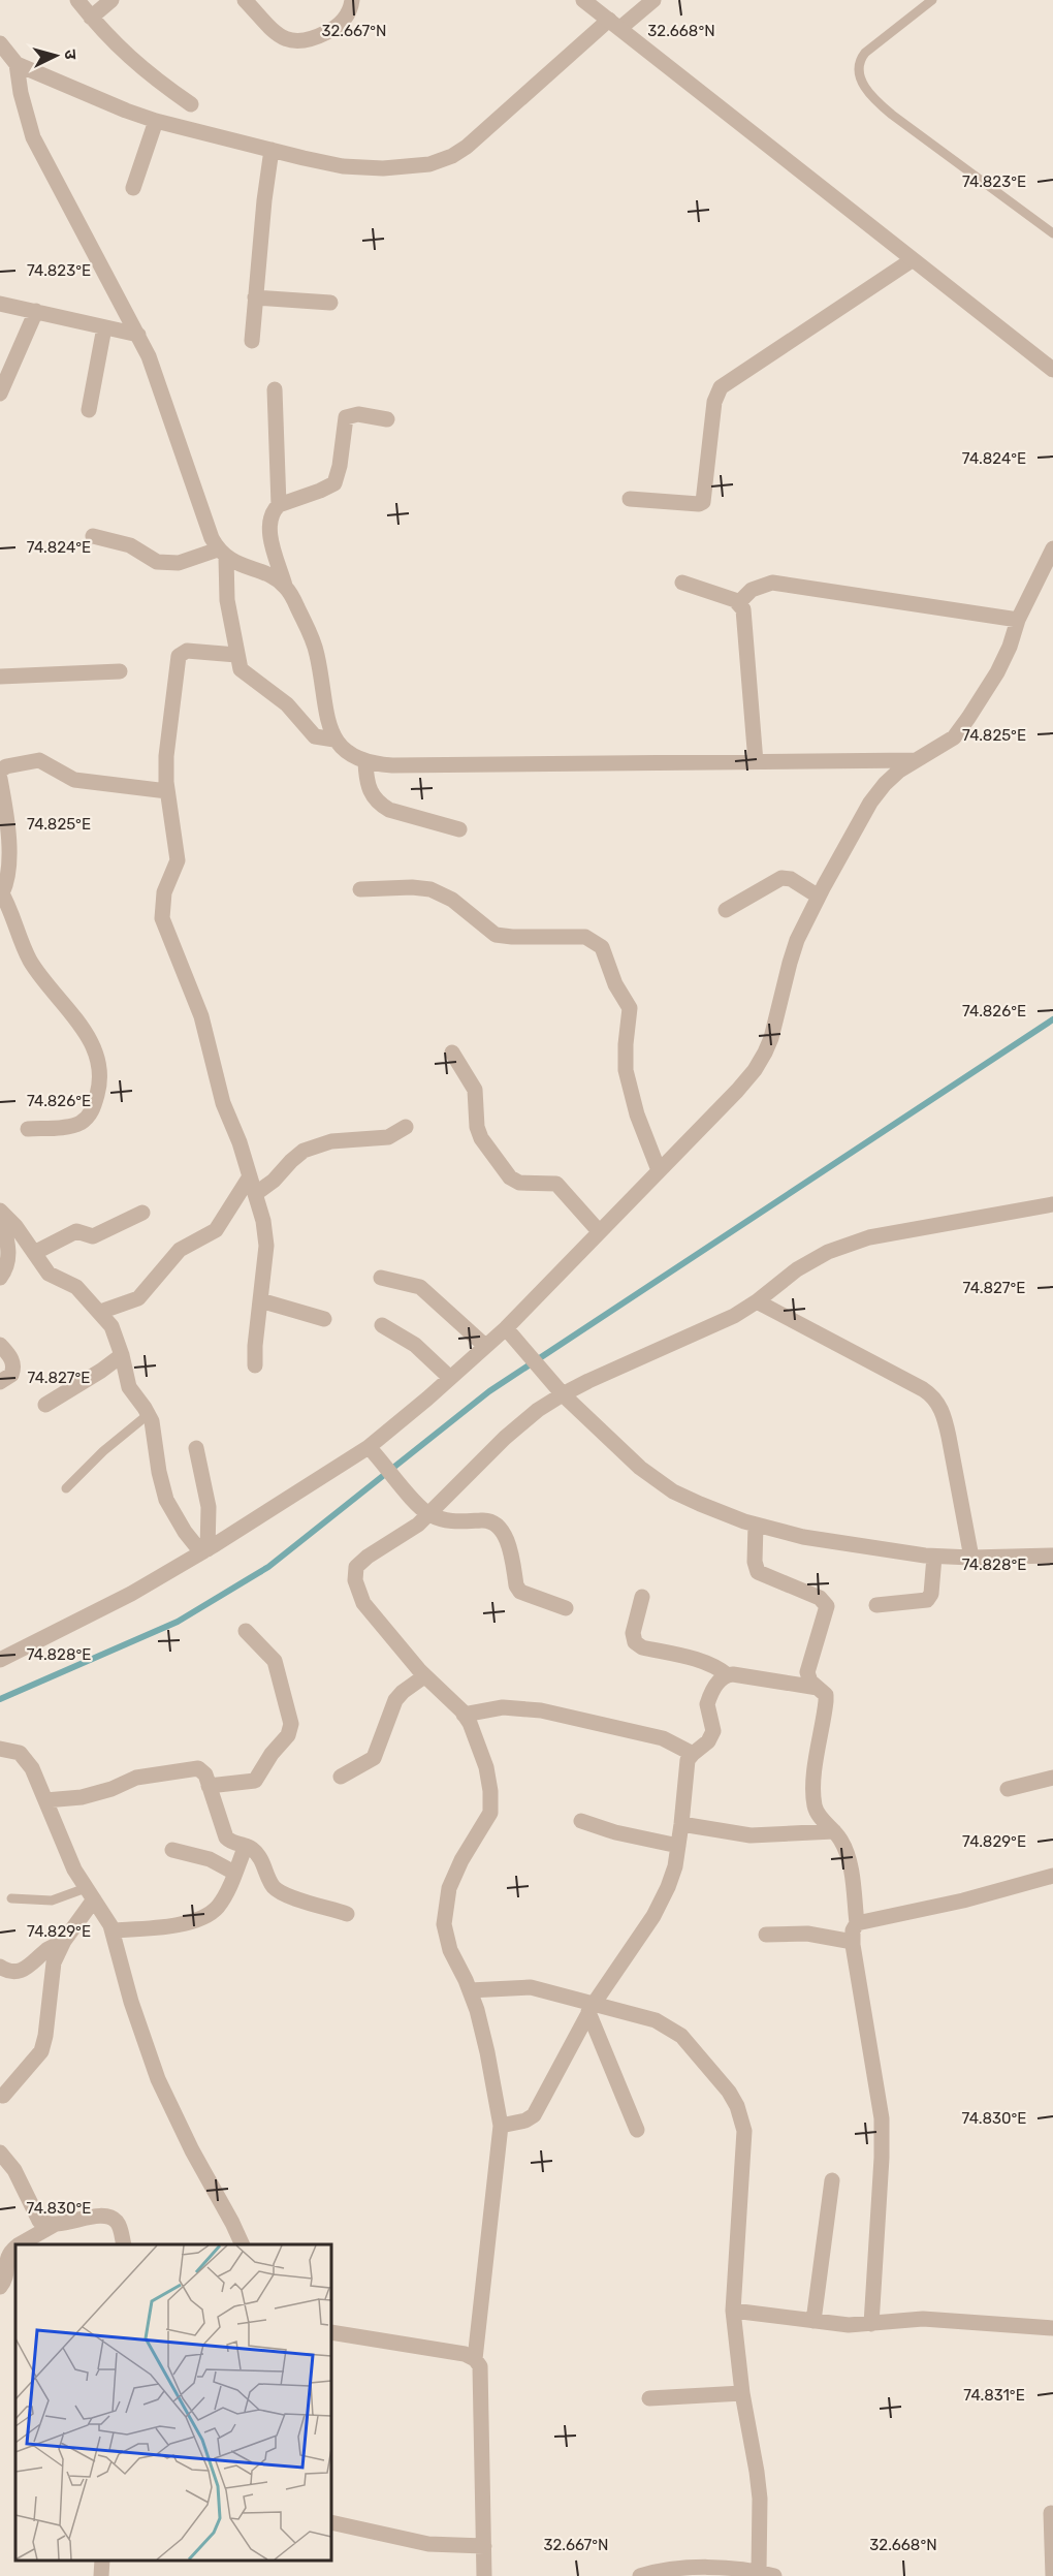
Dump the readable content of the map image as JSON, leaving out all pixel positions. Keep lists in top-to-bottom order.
{
  "north": "right",
  "coordinates": [
    "32.667°N",
    "32.668°N",
    "74.823°E",
    "74.824°E",
    "74.825°E",
    "74.826°E",
    "74.827°E",
    "74.828°E",
    "74.829°E",
    "74.830°E",
    "74.831°E"
  ]
}
